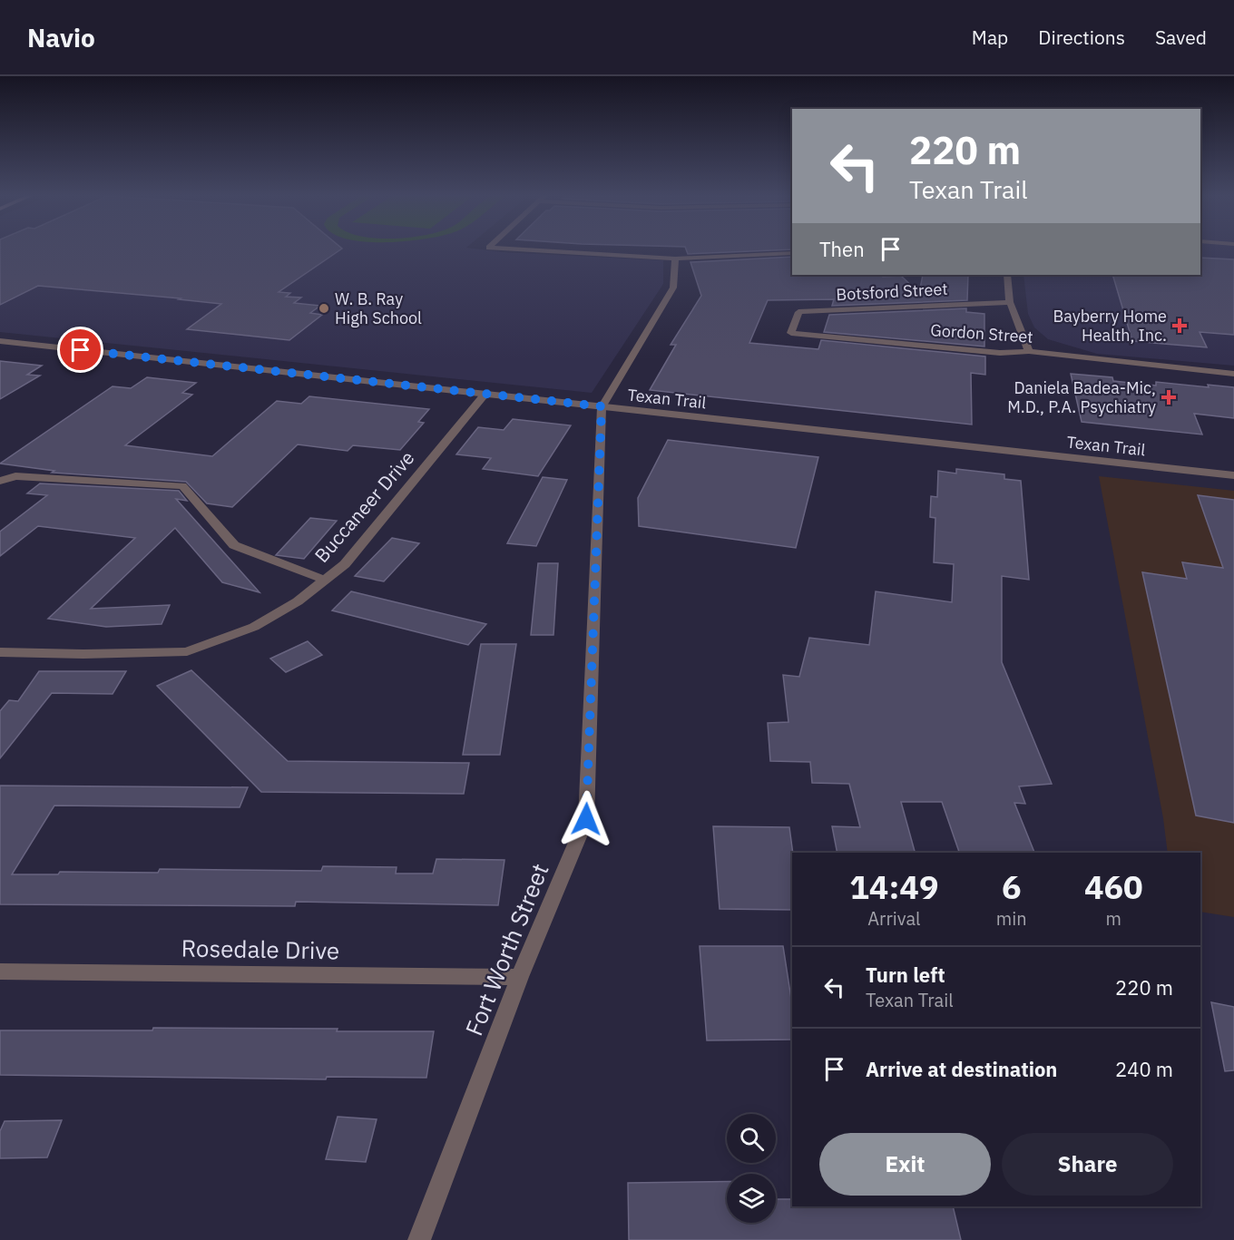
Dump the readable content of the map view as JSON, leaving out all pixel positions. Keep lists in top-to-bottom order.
{
  "streets": {
    "street": [
      "Botsford Street",
      "Gordon Street",
      "Texan Trail",
      "Buccaneer Drive",
      "Rosedale Drive",
      "Fort Worth Street"
    ]
  },
  "crossings": [
    ["Botsford Street", "Gordon Street"],
    ["Texan Trail", "Buccaneer Drive"],
    ["Texan Trail", "Fort Worth Street"],
    ["Rosedale Drive", "Fort Worth Street"]
  ],
  "places": {
    "other": ["W. B. Ray High School"],
    "health": ["Bayberry Home Health, Inc.", "Daniela Badea-Mic, M.D., P.A. Psychiatry"]
  },
  "page": {
    "header": "Navio",
    "nav": ["Map", "Directions", "Saved"],
    "turn": ["220 m", "Texan Trail"],
    "then": "Then",
    "eta": [
      "14:49",
      "Arrival",
      "6",
      "min",
      "460",
      "m"
    ],
    "list": [
      {
        "name": "Turn left",
        "note": "Texan Trail",
        "value": "220 m"
      },
      {
        "name": "Arrive at destination",
        "value": "240 m"
      }
    ],
    "buttons": ["Exit", "Share"]
  }
}
